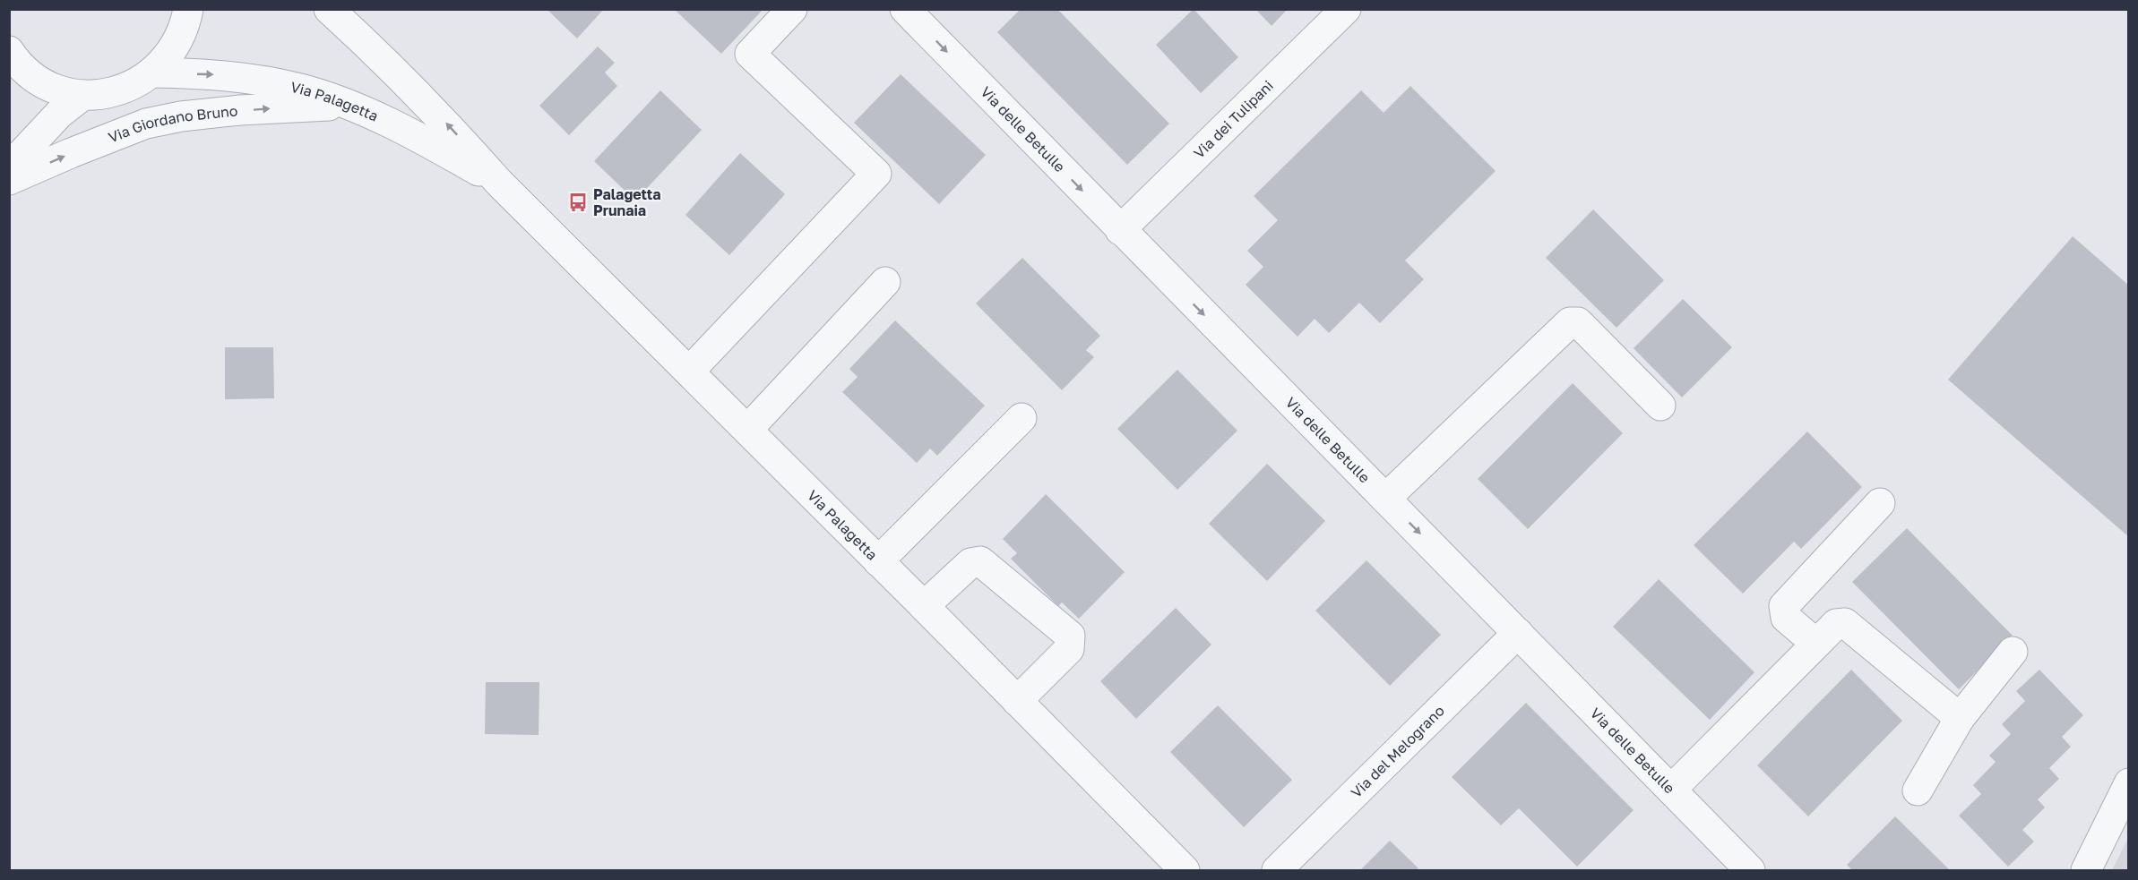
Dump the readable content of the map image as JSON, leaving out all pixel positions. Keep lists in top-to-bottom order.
{
  "streets": {
    "street": [
      "Via Palagetta",
      "Via dei Tulipani",
      "Via Giordano Bruno",
      "Via delle Betulle",
      "Via del Melograno"
    ]
  },
  "crossings": [
    ["Via Palagetta", "Via Giordano Bruno"],
    ["Via dei Tulipani", "Via delle Betulle"],
    ["Via delle Betulle", "Via del Melograno"]
  ],
  "one_way": ["Via Giordano Bruno", "Via delle Betulle"],
  "places": {
    "bus stop": ["Palagetta Prunaia"]
  }
}
